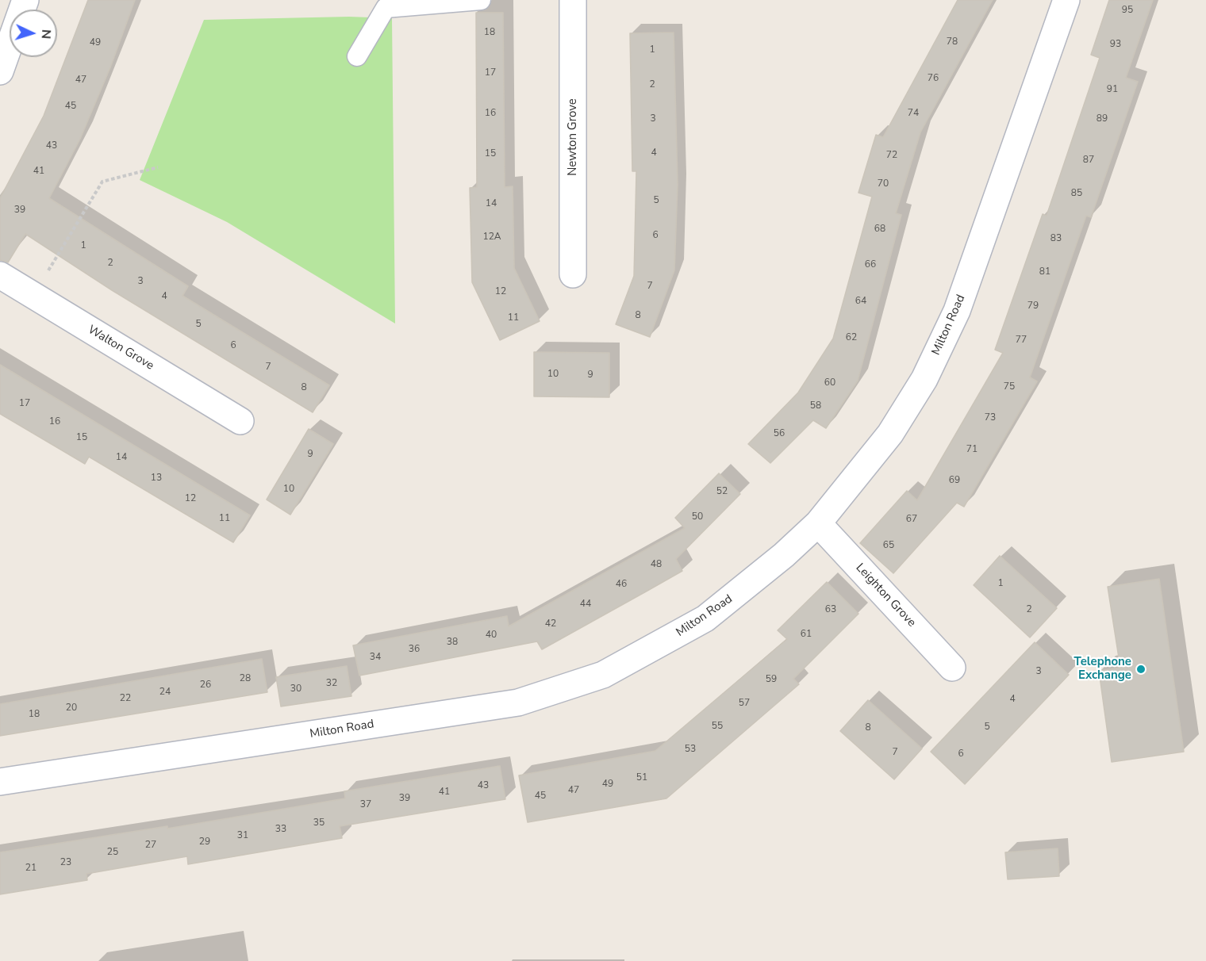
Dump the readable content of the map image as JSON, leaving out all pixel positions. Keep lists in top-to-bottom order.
{
  "streets": {
    "street": [
      "Newton Grove",
      "Milton Road",
      "Walton Grove",
      "Leighton Grove"
    ]
  },
  "crossings": [
    ["Milton Road", "Leighton Grove"]
  ],
  "places": ["Telephone Exchange"],
  "house_numbers": [
    "95",
    "18",
    "78",
    "49",
    "93",
    "1",
    "17",
    "76",
    "47",
    "2",
    "91",
    "45",
    "16",
    "74",
    "3",
    "89",
    "43",
    "4",
    "15",
    "72",
    "87",
    "41",
    "70",
    "85",
    "5",
    "14",
    "39",
    "68",
    "6",
    "12A",
    "83",
    "1",
    "2",
    "66",
    "81",
    "3",
    "7",
    "12",
    "4",
    "64",
    "79",
    "8",
    "11",
    "5",
    "62",
    "77",
    "6",
    "7",
    "10",
    "9",
    "60",
    "75",
    "8",
    "17",
    "58",
    "73",
    "16",
    "56",
    "15",
    "71",
    "9",
    "14",
    "13",
    "69",
    "10",
    "52",
    "12",
    "50",
    "11",
    "67",
    "65",
    "48",
    "1",
    "46",
    "44",
    "63",
    "2",
    "42",
    "61",
    "40",
    "38",
    "36",
    "34",
    "3",
    "28",
    "59",
    "32",
    "26",
    "30",
    "24",
    "22",
    "4",
    "57",
    "20",
    "18",
    "55",
    "5",
    "8",
    "53",
    "7",
    "6",
    "51",
    "49",
    "43",
    "47",
    "41",
    "45",
    "39",
    "37",
    "35",
    "33",
    "31",
    "29",
    "27",
    "25",
    "23",
    "21"
  ],
  "north": "right"
}
